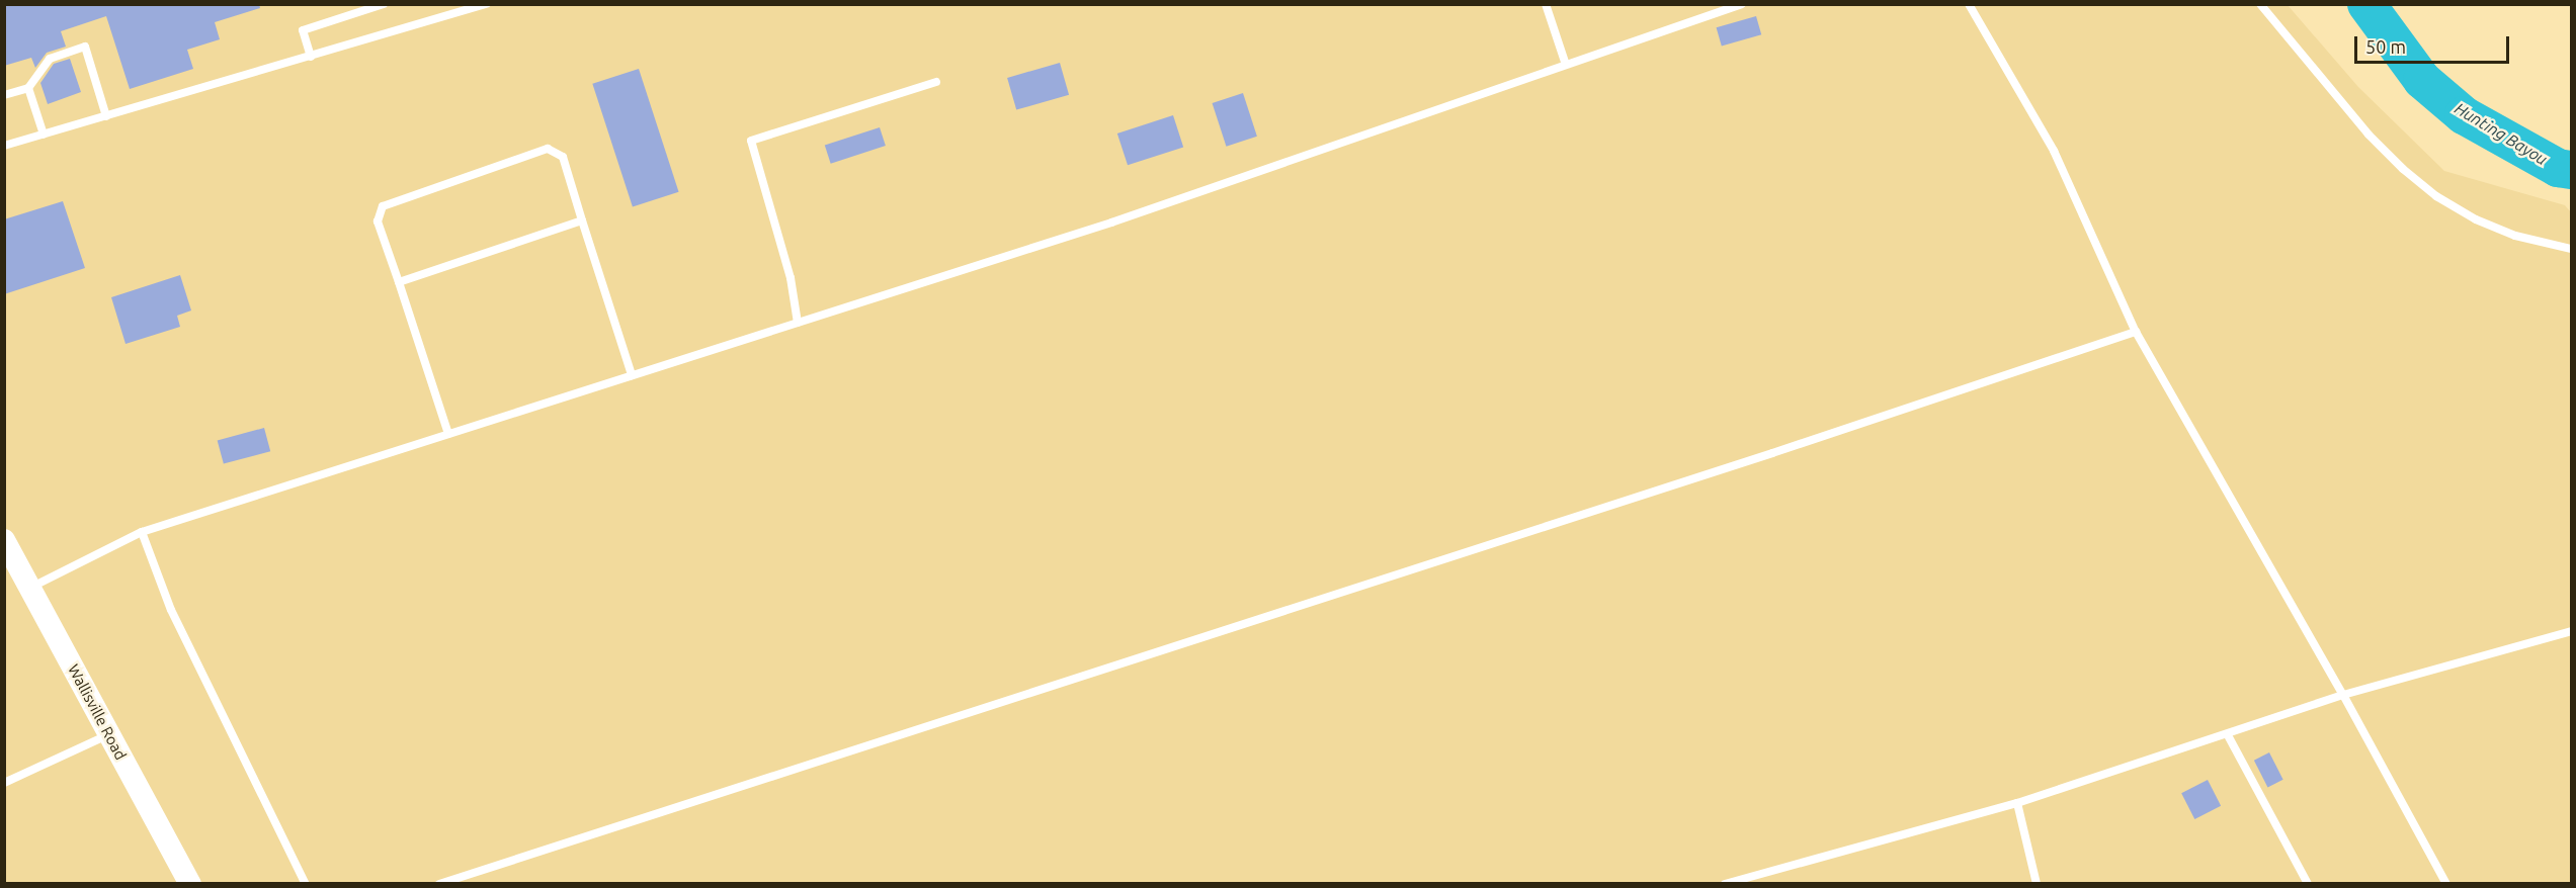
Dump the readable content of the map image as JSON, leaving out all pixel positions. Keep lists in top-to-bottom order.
{
  "streets": {
    "main road": ["Wallisville Road"]
  },
  "water": ["Hunting Bayou"],
  "scale_bar": "50 m"
}
